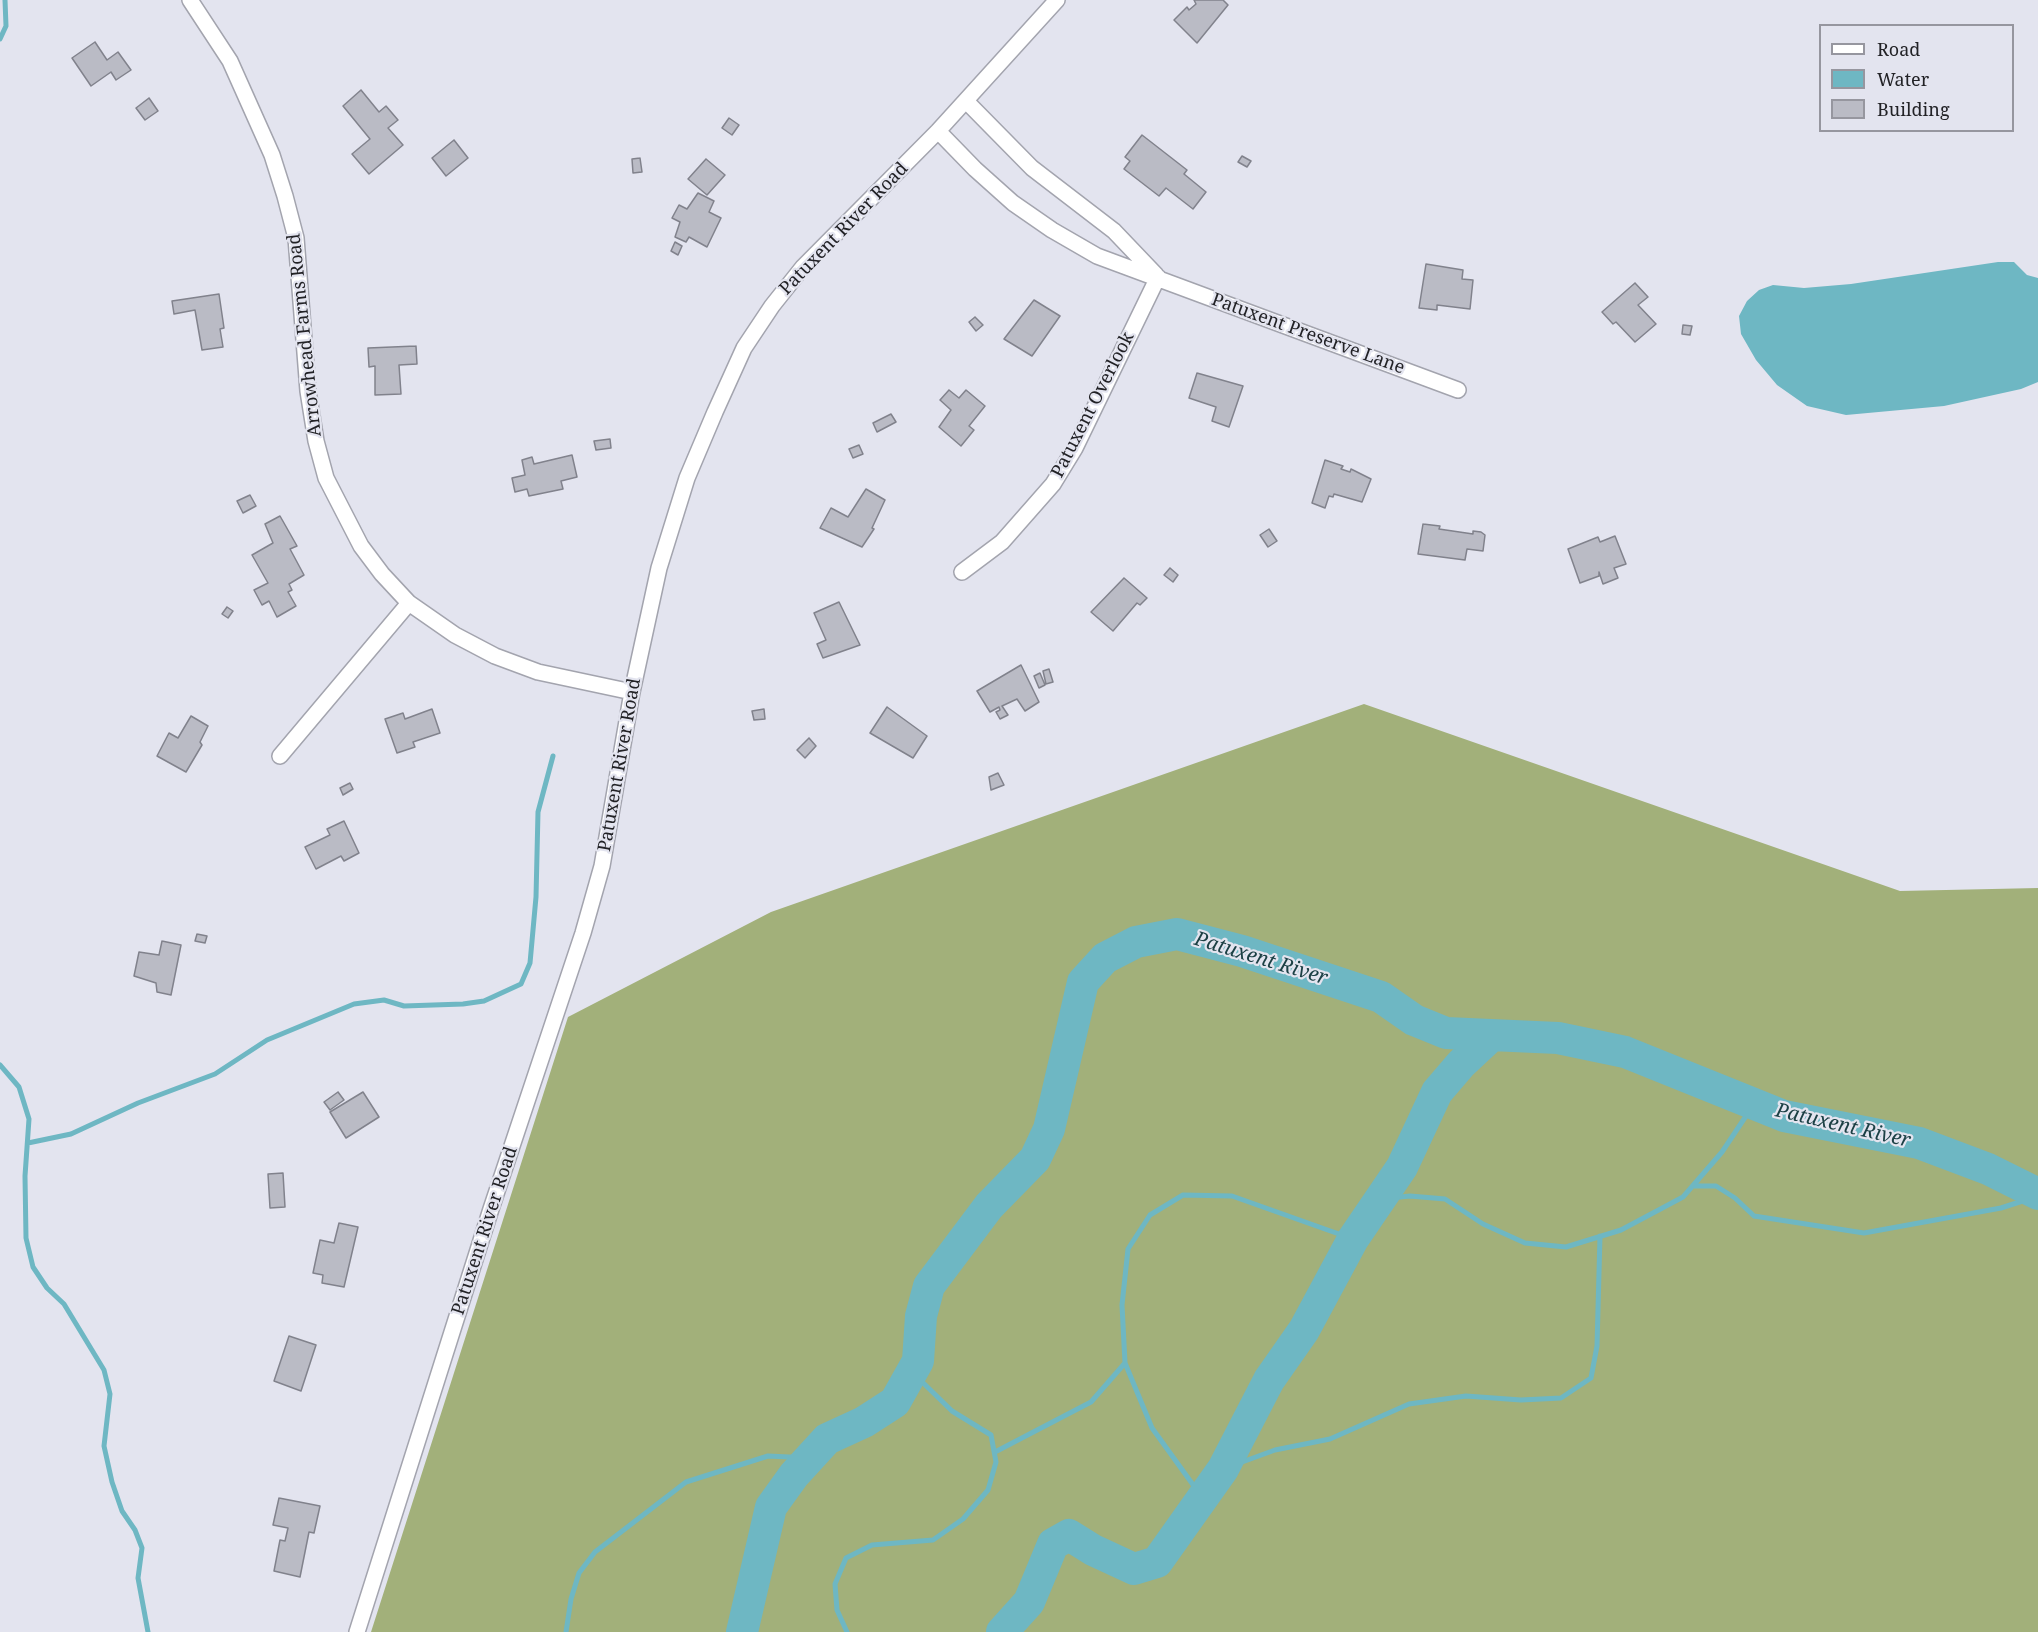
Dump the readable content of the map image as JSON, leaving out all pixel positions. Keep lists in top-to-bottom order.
{
  "streets": {
    "street": [
      "Patuxent River Road",
      "Patuxent Preserve Lane",
      "Arrowhead Farms Road",
      "Patuxent Overlook"
    ]
  },
  "crossings": [
    ["Patuxent River Road", "Patuxent Preserve Lane"],
    ["Patuxent River Road", "Arrowhead Farms Road"],
    ["Patuxent Preserve Lane", "Patuxent Overlook"]
  ],
  "water": ["Patuxent River"],
  "legend": ["Road", "Water", "Building"]
}
